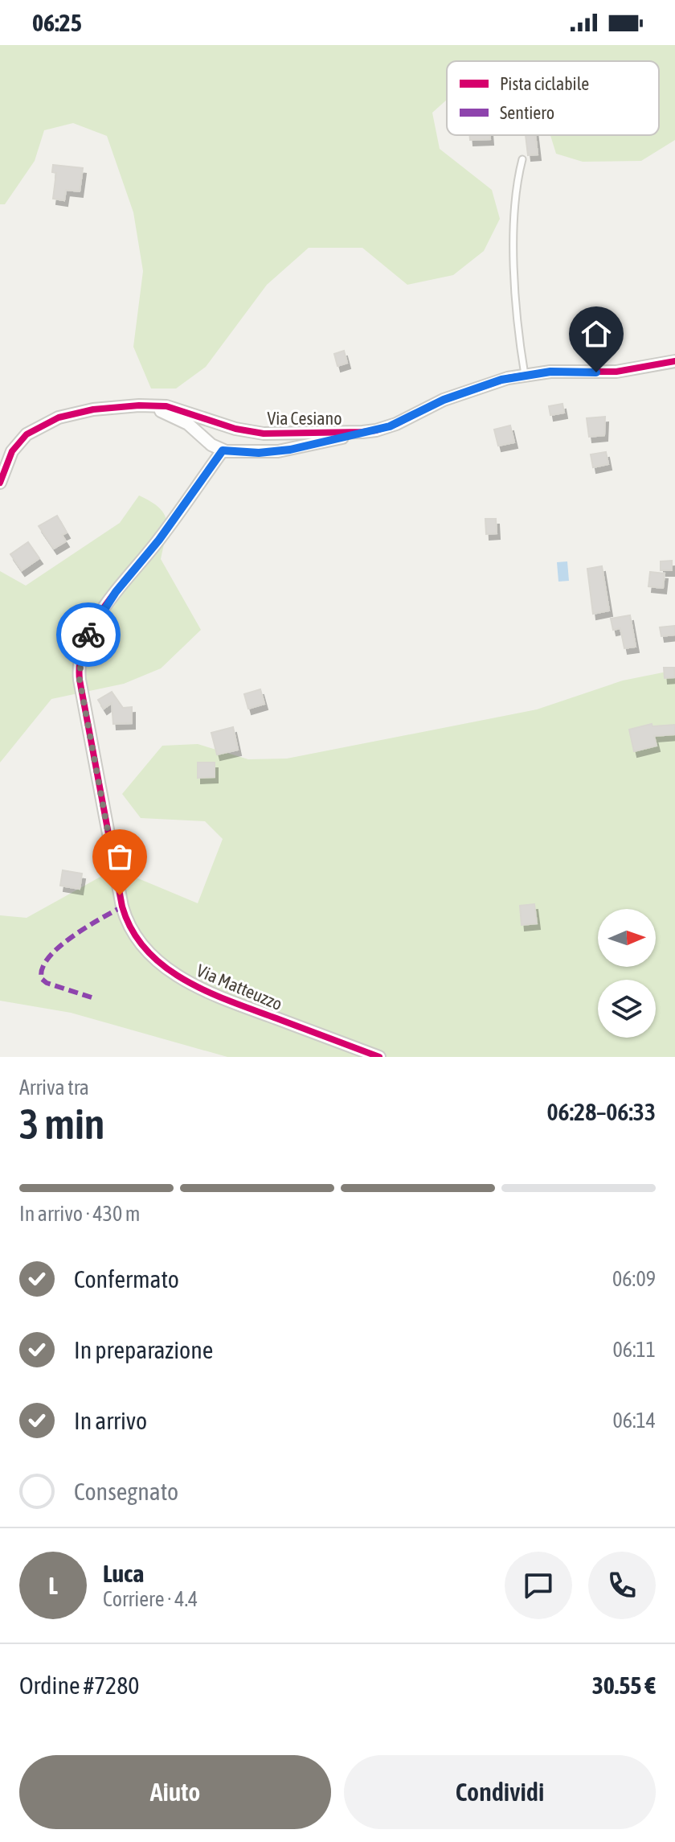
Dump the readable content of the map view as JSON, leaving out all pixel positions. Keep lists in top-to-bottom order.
{
  "streets": {
    "street": ["Via Cesiano", "Via Matteuzzo"]
  },
  "legend": ["Pista ciclabile", "Sentiero"],
  "north": "right",
  "page": {
    "status": "06:25",
    "heading": ["3 min", "Arriva tra", "06:28–06:33"],
    "panel": [
      "Luca",
      "Corriere · 4.4",
      "Ordine #7280",
      "30.55 €"
    ],
    "bar": "In arrivo · 430 m",
    "list": [
      ["Confermato", "06:09"],
      ["In preparazione", "06:11"],
      ["In arrivo", "06:14"],
      "Consegnato"
    ],
    "round": "L",
    "buttons": ["Aiuto", "Condividi"]
  }
}
